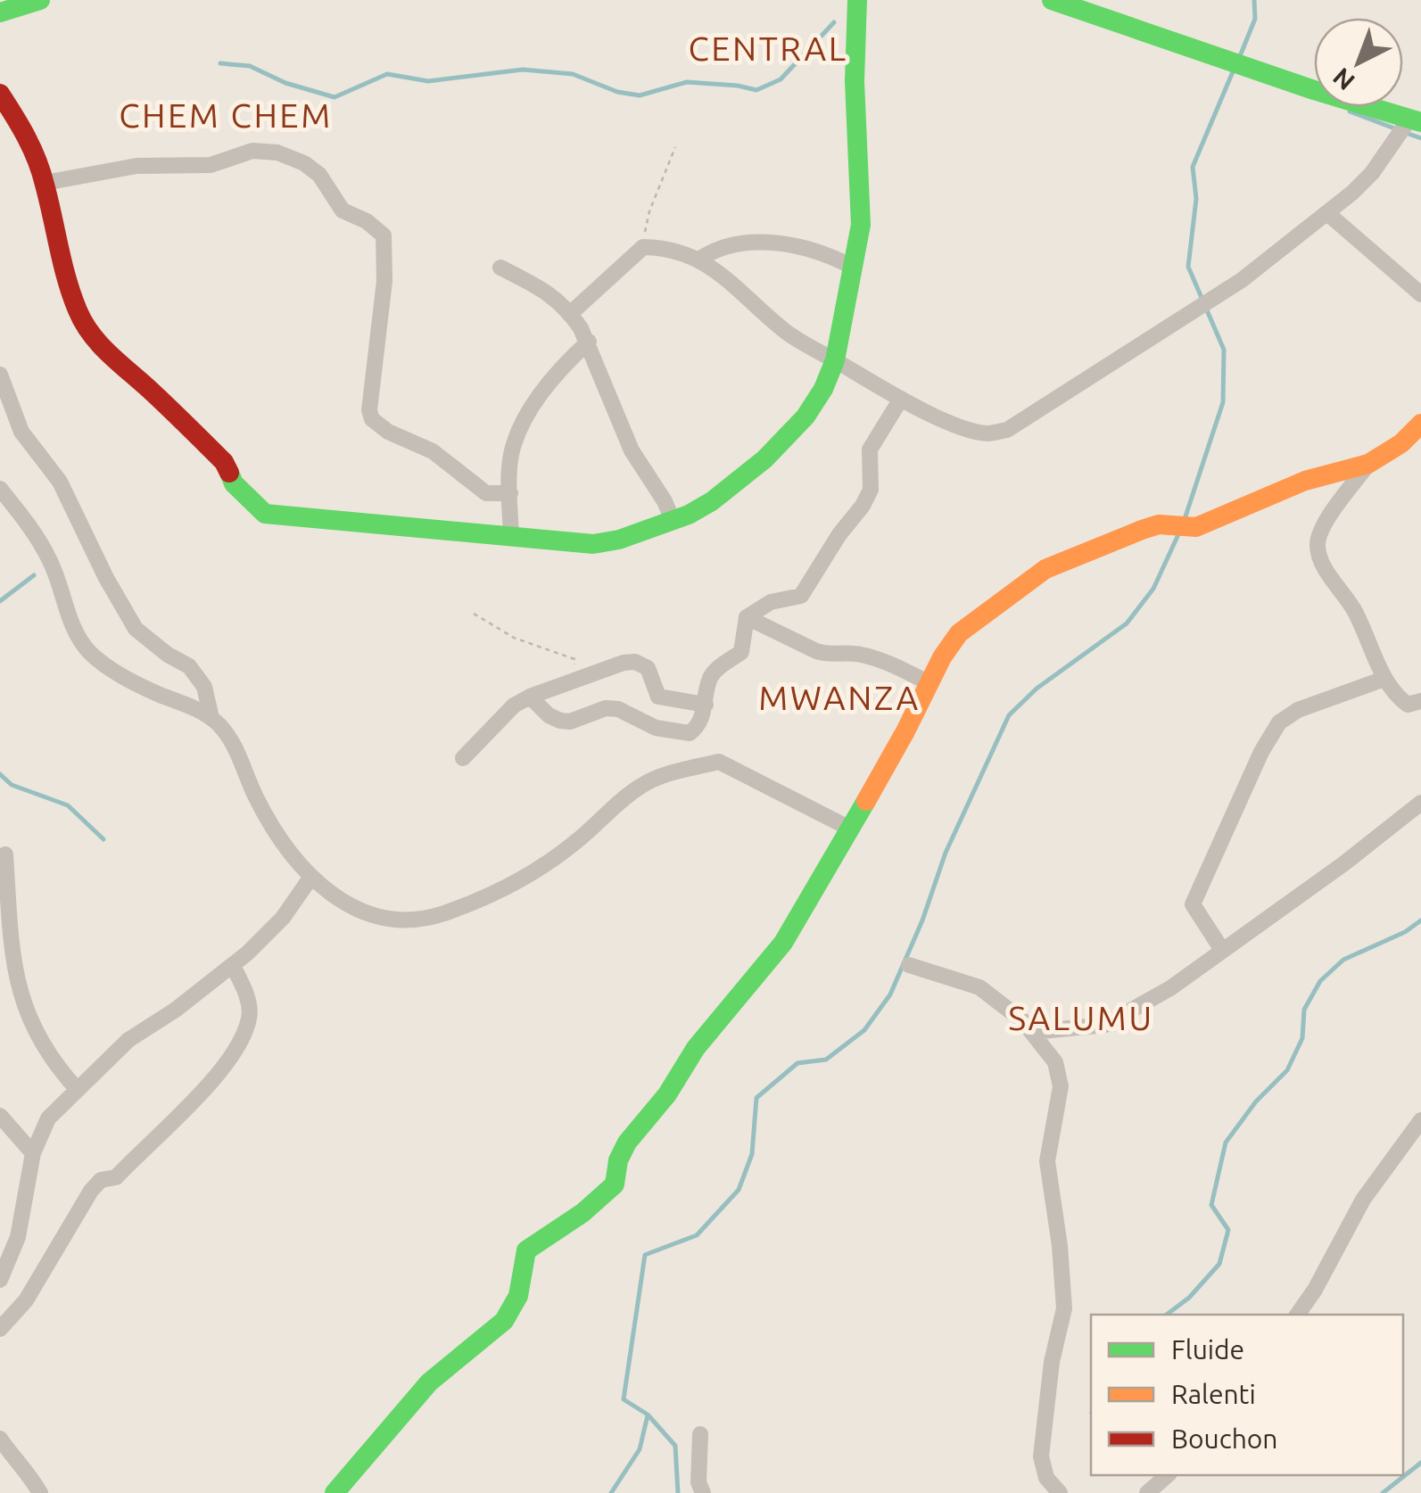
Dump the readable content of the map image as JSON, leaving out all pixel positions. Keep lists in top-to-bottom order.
{
  "districts": [
    "CENTRAL",
    "CHEM CHEM",
    "MWANZA",
    "SALUMU"
  ],
  "legend": ["Fluide", "Ralenti", "Bouchon"],
  "north": "bottom left"
}
